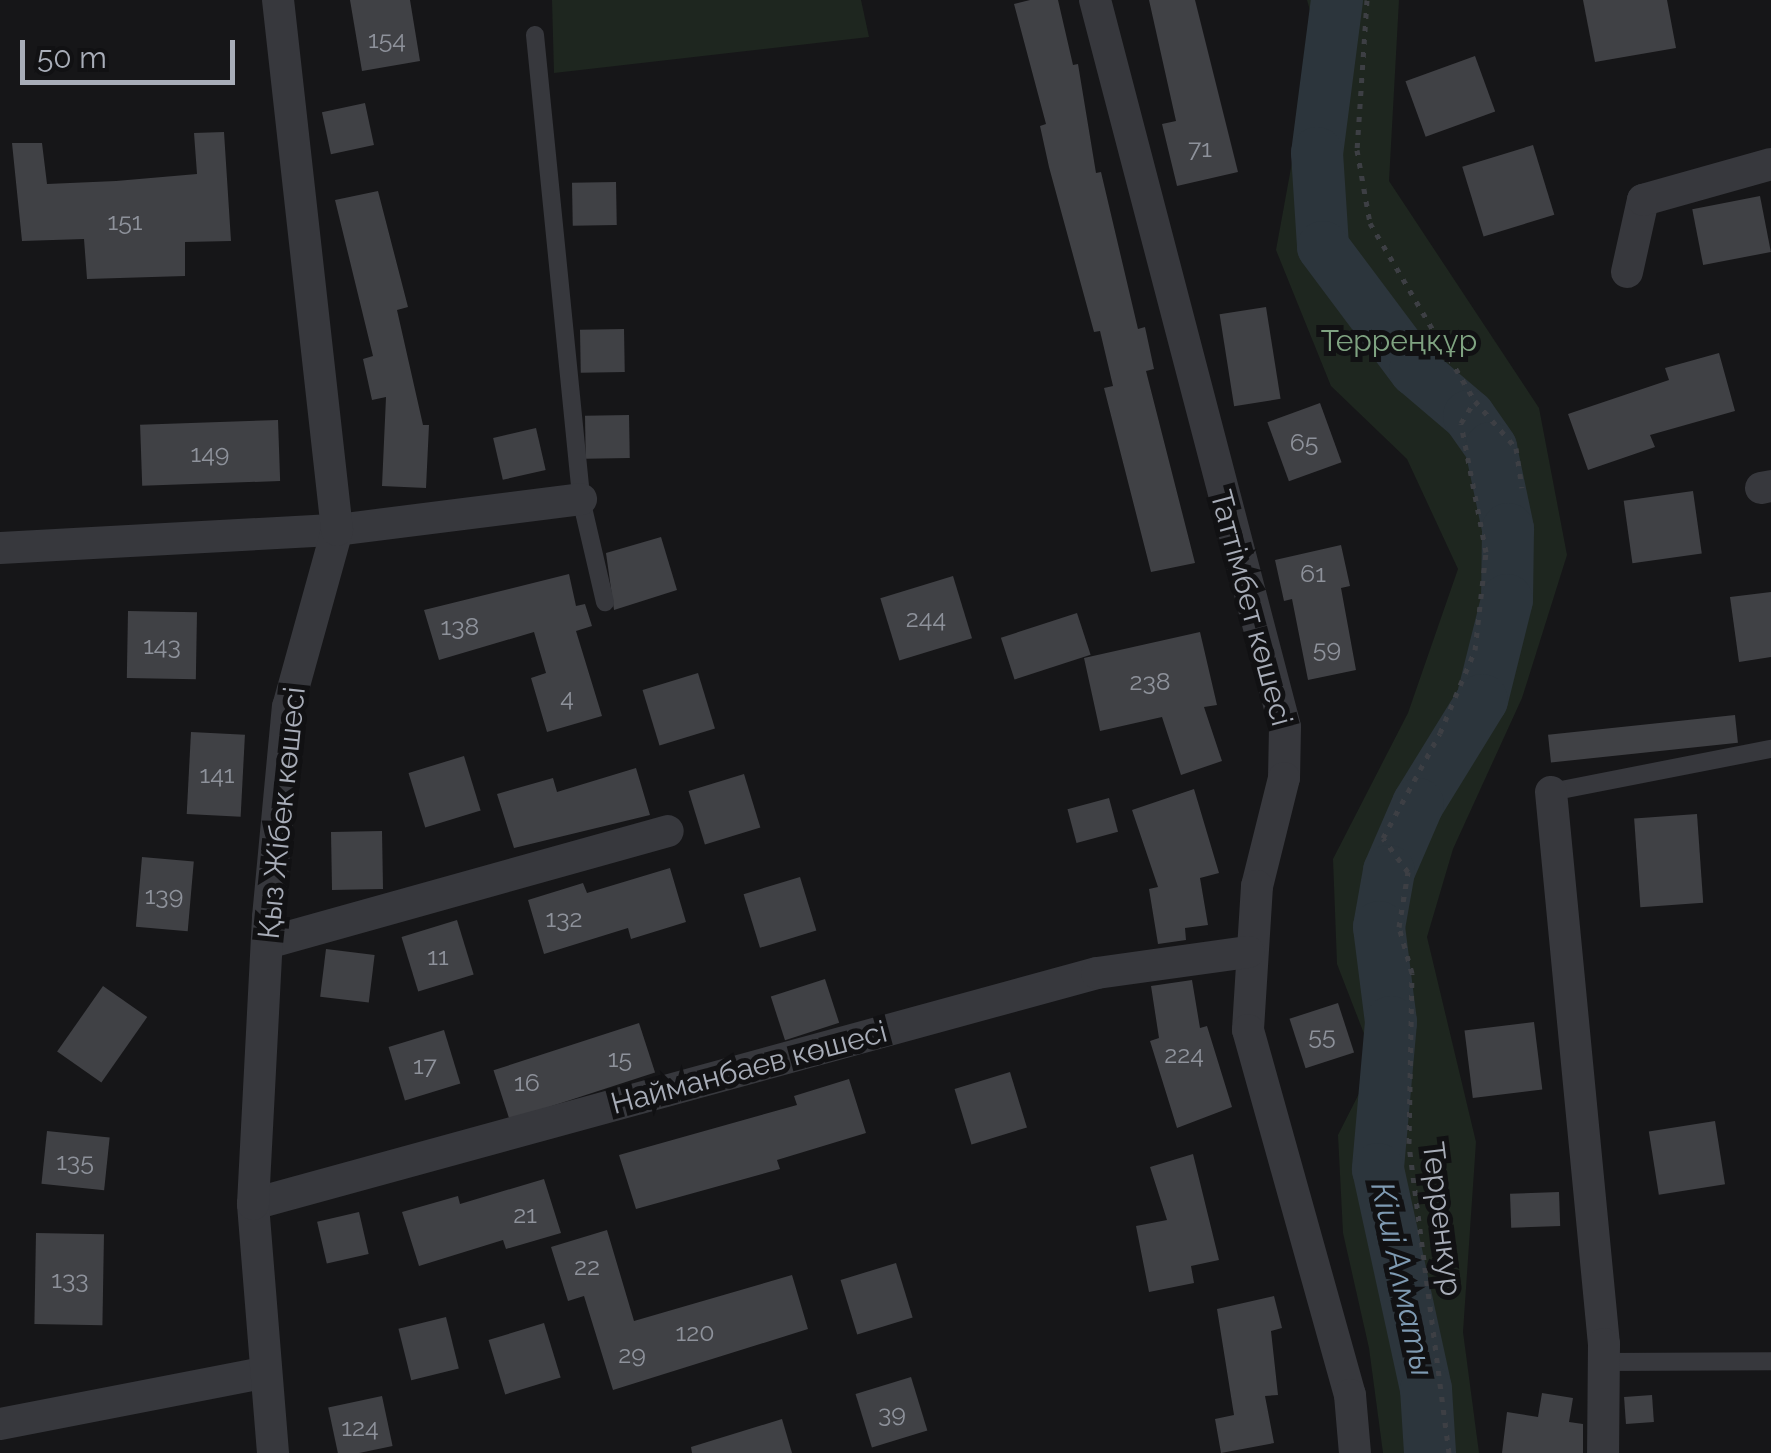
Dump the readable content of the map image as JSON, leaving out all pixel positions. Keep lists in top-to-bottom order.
{
  "streets": {
    "street": ["Таттімбет көшесі", "Қыз Жібек көшесі", "Найманбаев көшесі"],
    "path": ["Терренкур"]
  },
  "crossings": [
    ["Таттімбет көшесі", "Найманбаев көшесі"],
    ["Қыз Жібек көшесі", "Найманбаев көшесі"]
  ],
  "water": ["Кіші Алматы"],
  "parks": ["Терреңқұр"],
  "house_numbers": [
    "154",
    "71",
    "151",
    "65",
    "149",
    "61",
    "244",
    "138",
    "143",
    "59",
    "238",
    "4",
    "141",
    "139",
    "132",
    "11",
    "55",
    "224",
    "15",
    "17",
    "16",
    "135",
    "21",
    "22",
    "133",
    "120",
    "29",
    "39",
    "124"
  ],
  "scale_bar": "50 m"
}
